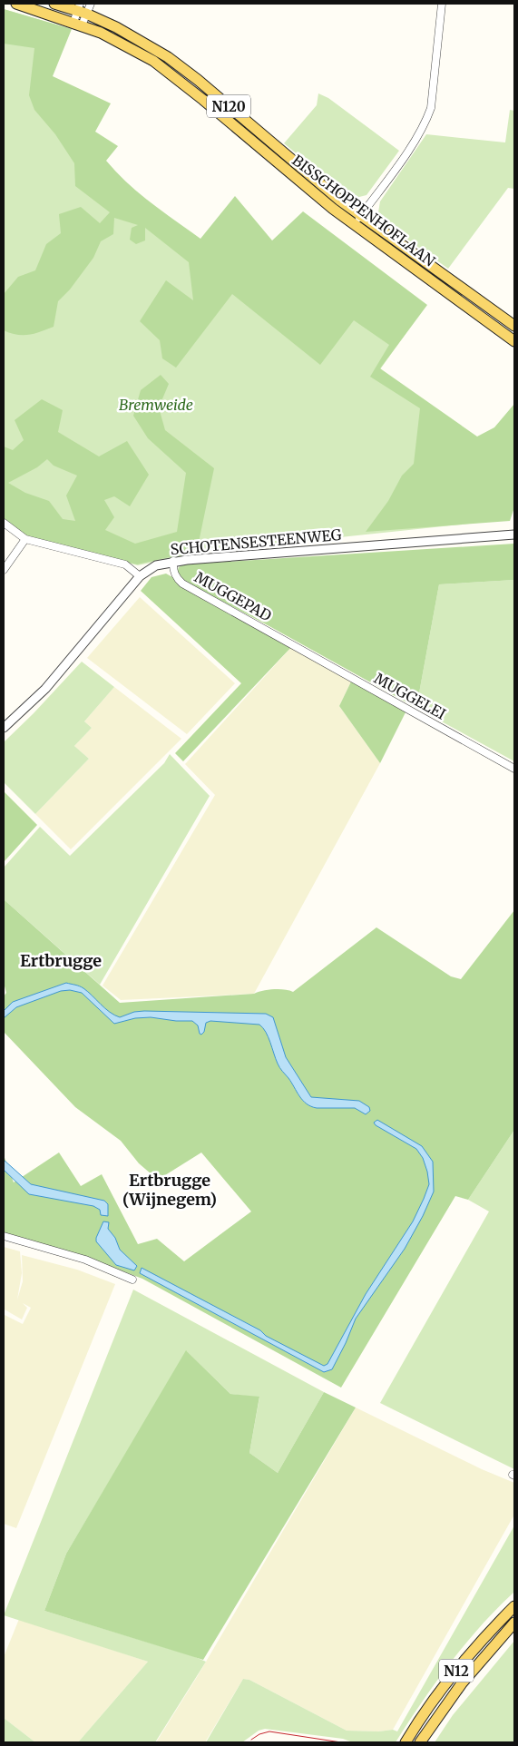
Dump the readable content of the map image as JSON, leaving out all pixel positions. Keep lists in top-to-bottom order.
{
  "streets": {
    "main road": ["N120", "BISSCHOPPENHOFLAAN", "N12"],
    "street": ["SCHOTENSESTEENWEG", "MUGGEPAD", "MUGGELEI"]
  },
  "crossings": [
    ["SCHOTENSESTEENWEG", "MUGGEPAD"],
    ["MUGGEPAD", "MUGGELEI"]
  ],
  "districts": ["Ertbrugge", "Ertbrugge (Wijnegem)"],
  "parks": ["Bremweide"]
}
